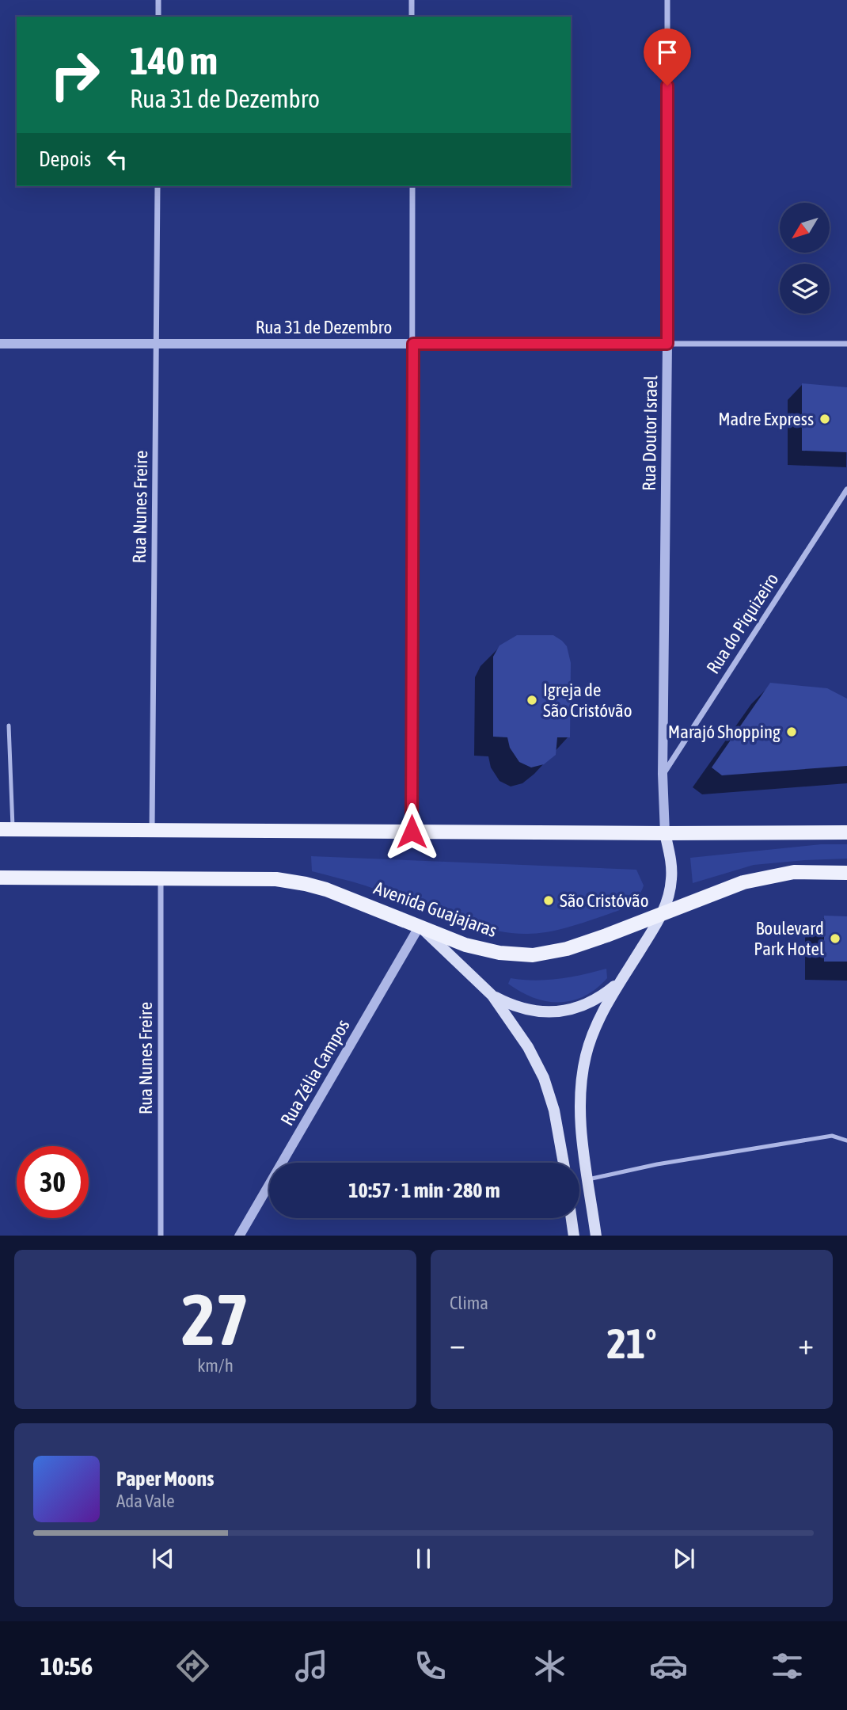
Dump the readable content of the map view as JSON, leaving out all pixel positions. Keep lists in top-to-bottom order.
{
  "streets": {
    "main road": ["Avenida Guajajaras"],
    "street": [
      "Rua 31 de Dezembro",
      "Rua Doutor Israel",
      "Rua Nunes Freire",
      "Rua do Piquizeiro",
      "Rua Zélia Campos"
    ]
  },
  "crossings": [
    ["Rua 31 de Dezembro", "Rua Doutor Israel"],
    ["Rua 31 de Dezembro", "Rua Nunes Freire"],
    ["Rua Doutor Israel", "Rua do Piquizeiro"],
    ["Rua Nunes Freire", "Avenida Guajajaras"],
    ["Avenida Guajajaras", "Rua Zélia Campos"]
  ],
  "places": [
    "Madre Express",
    "Igreja de São Cristóvão",
    "Marajó Shopping",
    "São Cristóvão",
    "Boulevard Park Hotel"
  ],
  "north": "bottom left",
  "page": {
    "turn": ["140 m", "Rua 31 de Dezembro"],
    "then": "Depois",
    "limit": "30",
    "trip": "10:57 · 1 min · 280 m",
    "tile": [
      ["27", "km/h"],
      "Clima"
    ],
    "heat": ["−", "21°", "+"],
    "song": ["Paper Moons", "Ada Vale"],
    "tabs": "10:56"
  }
}
